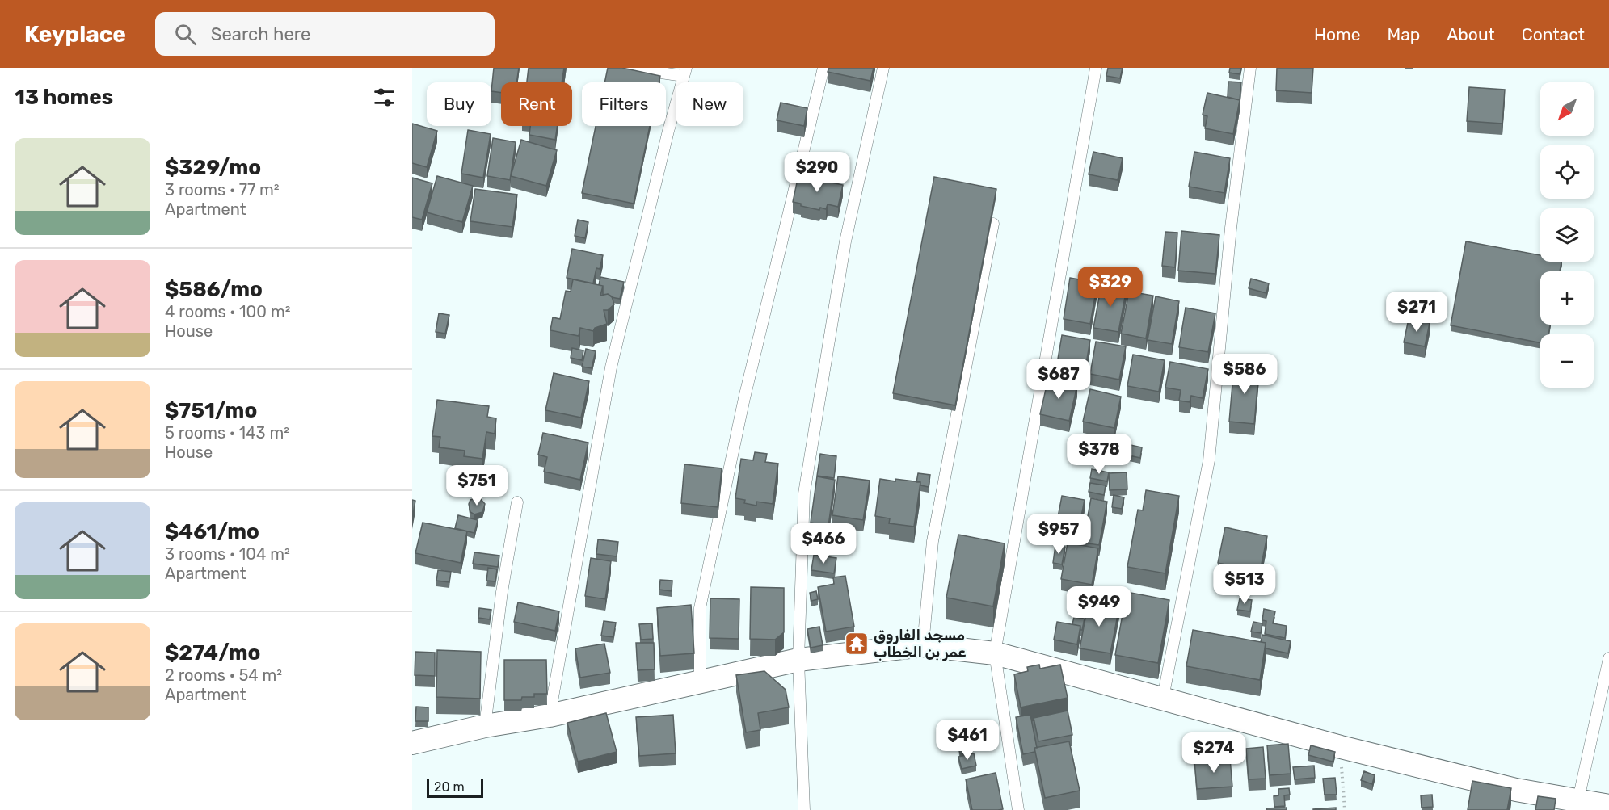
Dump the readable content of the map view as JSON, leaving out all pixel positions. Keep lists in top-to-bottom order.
{
  "places": {
    "temple": ["مسجد الفاروق عمر بن الخطاب"]
  },
  "scale_bar": "20 m",
  "north": "bottom left",
  "page": {
    "header": "Keyplace",
    "search": "Search here",
    "nav": [
      "Home",
      "Map",
      "About",
      "Contact"
    ],
    "heading": "13 homes",
    "map_buttons": ["+", "−"],
    "chip": [
      "Buy",
      "Rent",
      "Filters",
      "New"
    ],
    "list": [
      {
        "name": "$329/mo",
        "note": "3 rooms · 77 m² · Apartment"
      },
      {
        "name": "$586/mo",
        "note": "4 rooms · 100 m² · House"
      },
      {
        "name": "$751/mo",
        "note": "5 rooms · 143 m² · House"
      },
      {
        "name": "$461/mo",
        "note": "3 rooms · 104 m² · Apartment"
      },
      {
        "name": "$274/mo",
        "note": "2 rooms · 54 m² · Apartment"
      }
    ],
    "price": [
      "$290",
      "$329",
      "$271",
      "$586",
      "$687",
      "$378",
      "$751",
      "$957",
      "$466",
      "$513",
      "$949",
      "$461",
      "$274"
    ],
    "scale": "20 m"
  }
}
